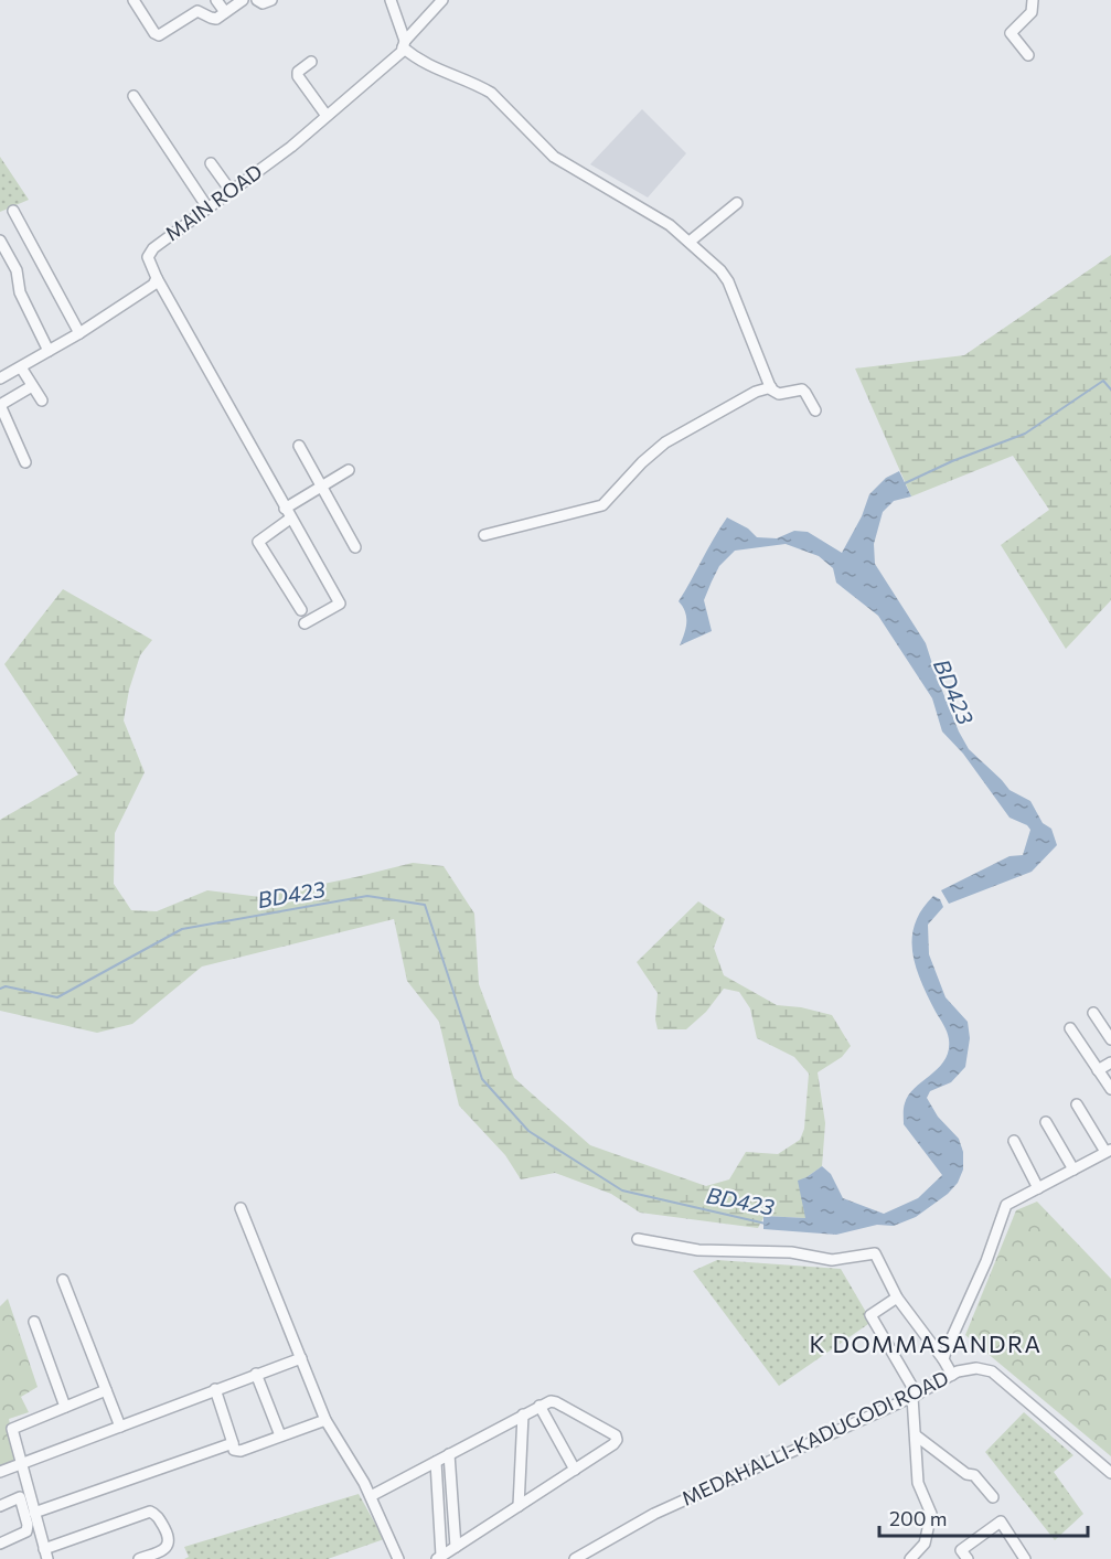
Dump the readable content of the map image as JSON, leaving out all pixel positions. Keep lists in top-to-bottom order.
{
  "streets": {
    "street": ["MAIN ROAD", "MEDAHALLI-KADUGODI ROAD"]
  },
  "districts": ["K DOMMASANDRA"],
  "water": ["BD423"],
  "scale_bar": "200 m"
}
